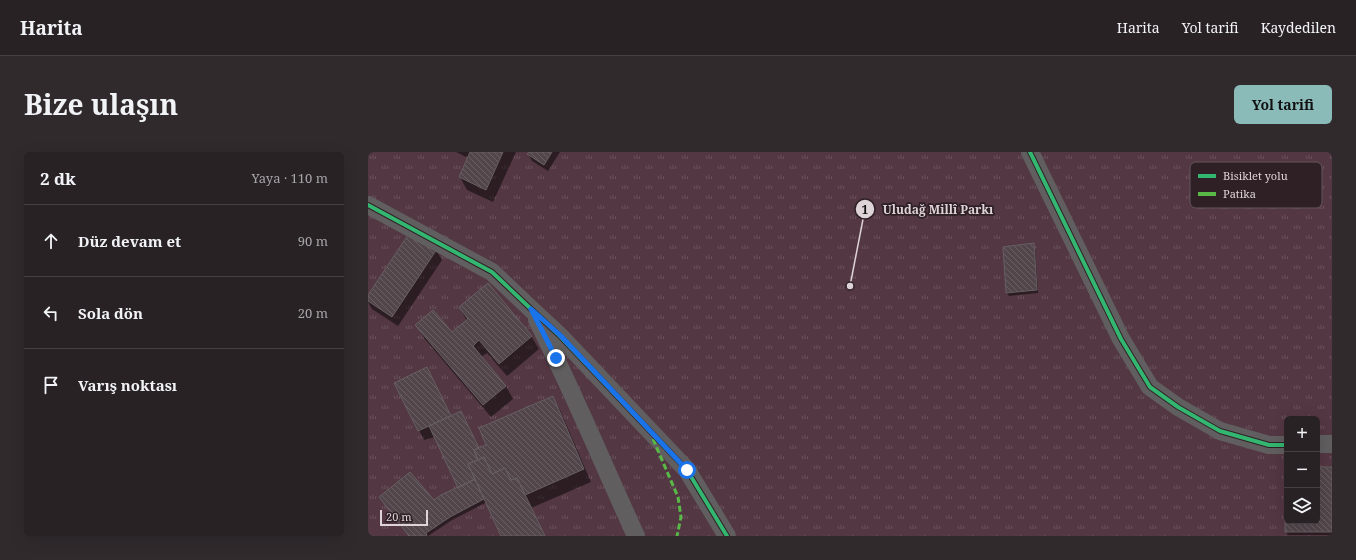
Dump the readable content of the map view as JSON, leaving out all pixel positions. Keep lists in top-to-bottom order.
{
  "places": ["Uludağ Millî Parkı"],
  "legend": ["Bisiklet yolu", "Patika"],
  "scale_bar": "20 m",
  "page": {
    "header": "Harita",
    "nav": ["Harita", "Yol tarifi", "Kaydedilen"],
    "title": "Bize ulaşın",
    "buttons": "Yol tarifi",
    "heading": ["2 dk", "Yaya · 110 m"],
    "list": [
      ["Düz devam et", "90 m"],
      ["Sola dön", "20 m"],
      "Varış noktası"
    ],
    "map_buttons": ["+", "−"],
    "scale": "20 m"
  }
}
